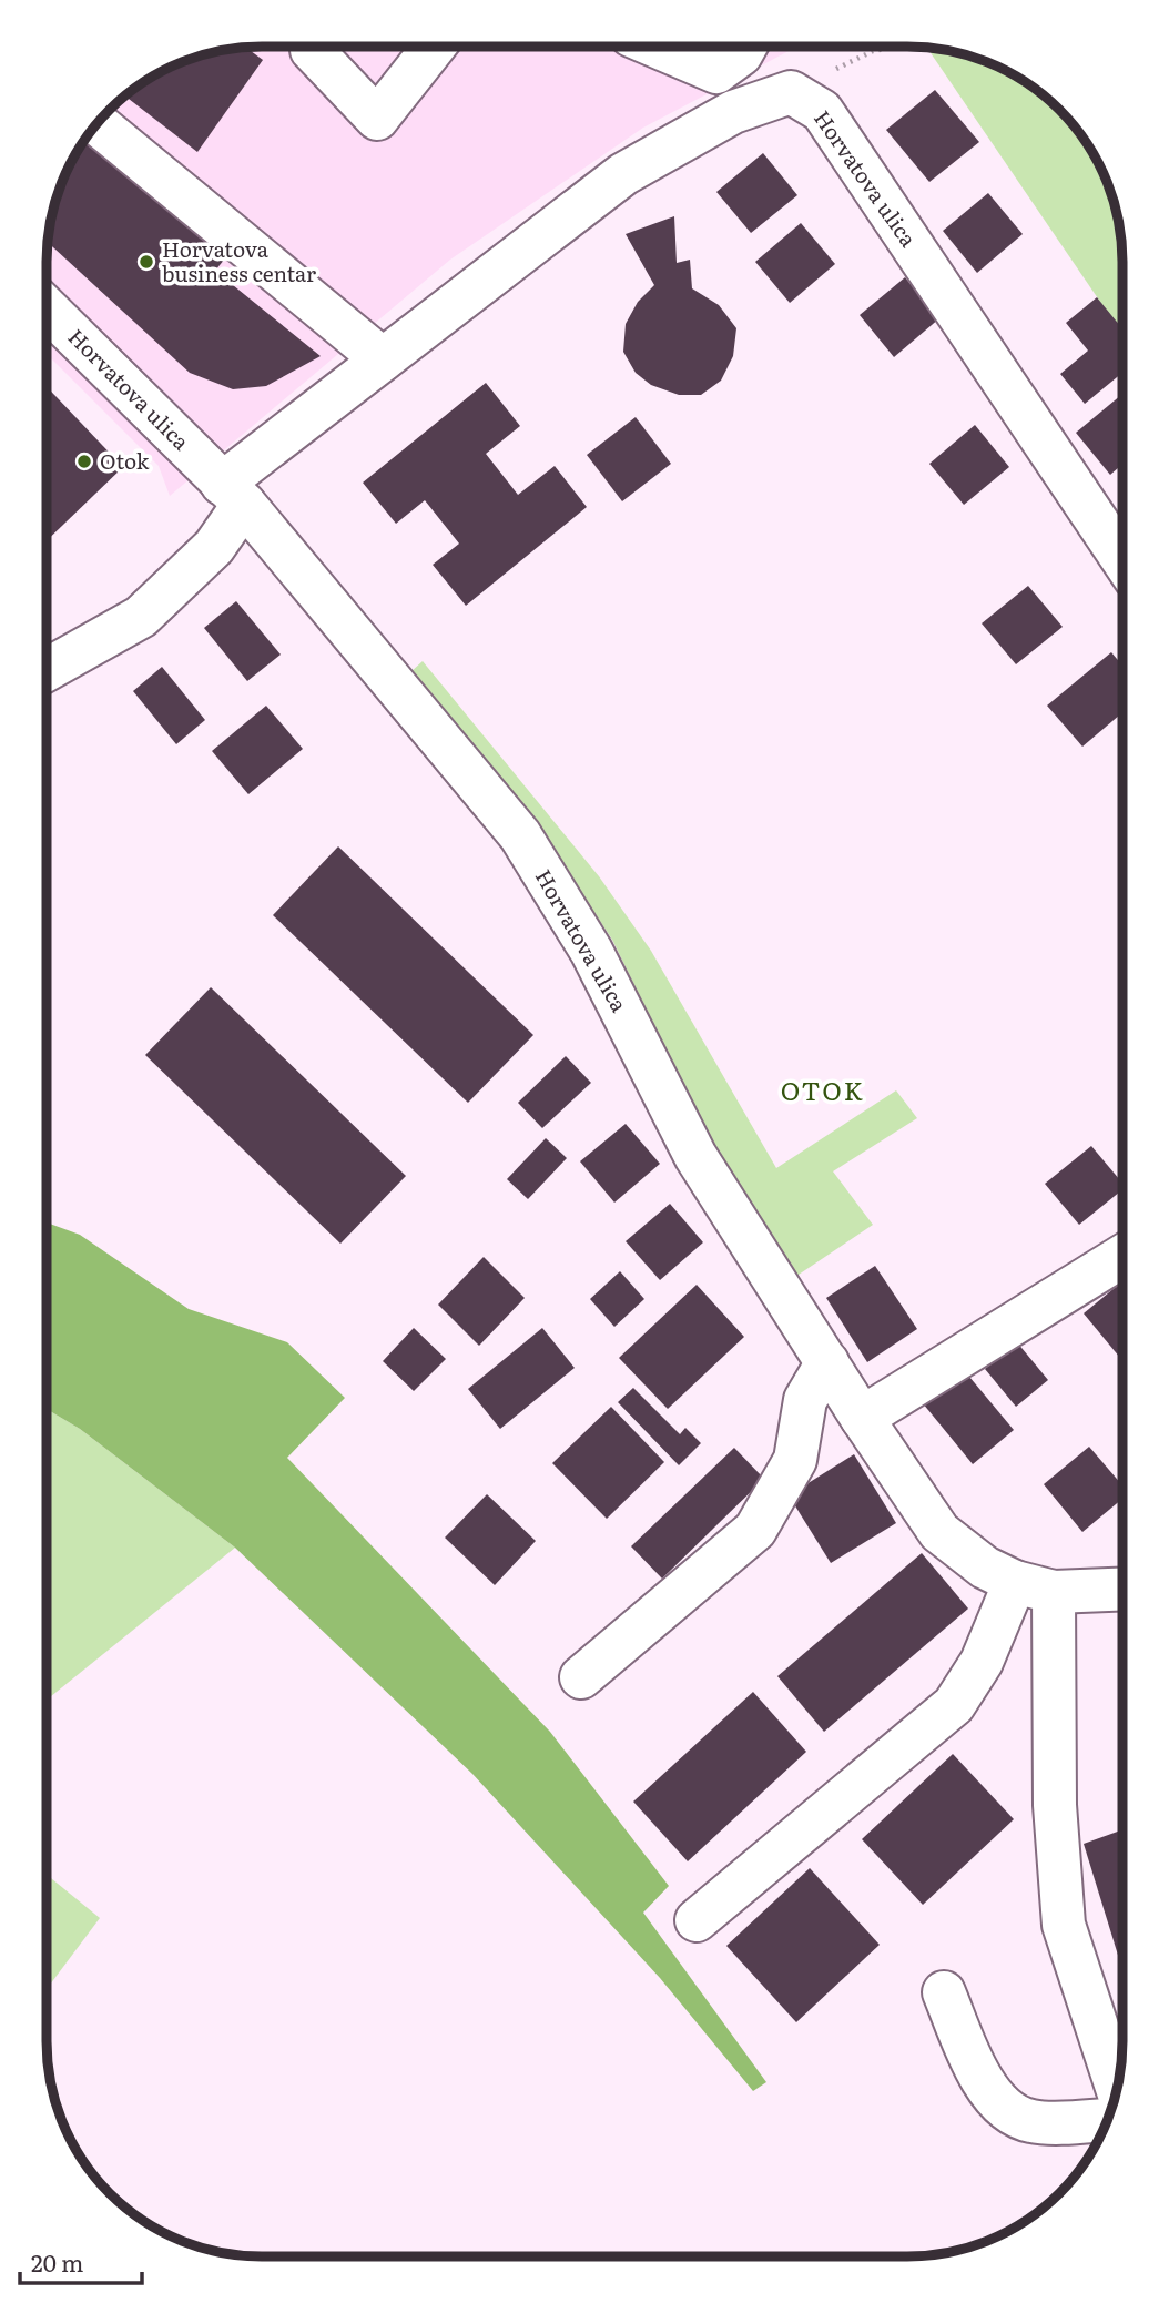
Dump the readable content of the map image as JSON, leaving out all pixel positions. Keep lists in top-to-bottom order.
{
  "streets": {
    "street": ["Horvatova ulica"]
  },
  "districts": ["OTOK"],
  "places": ["Horvatova business centar", "Otok"],
  "scale_bar": "20 m"
}
